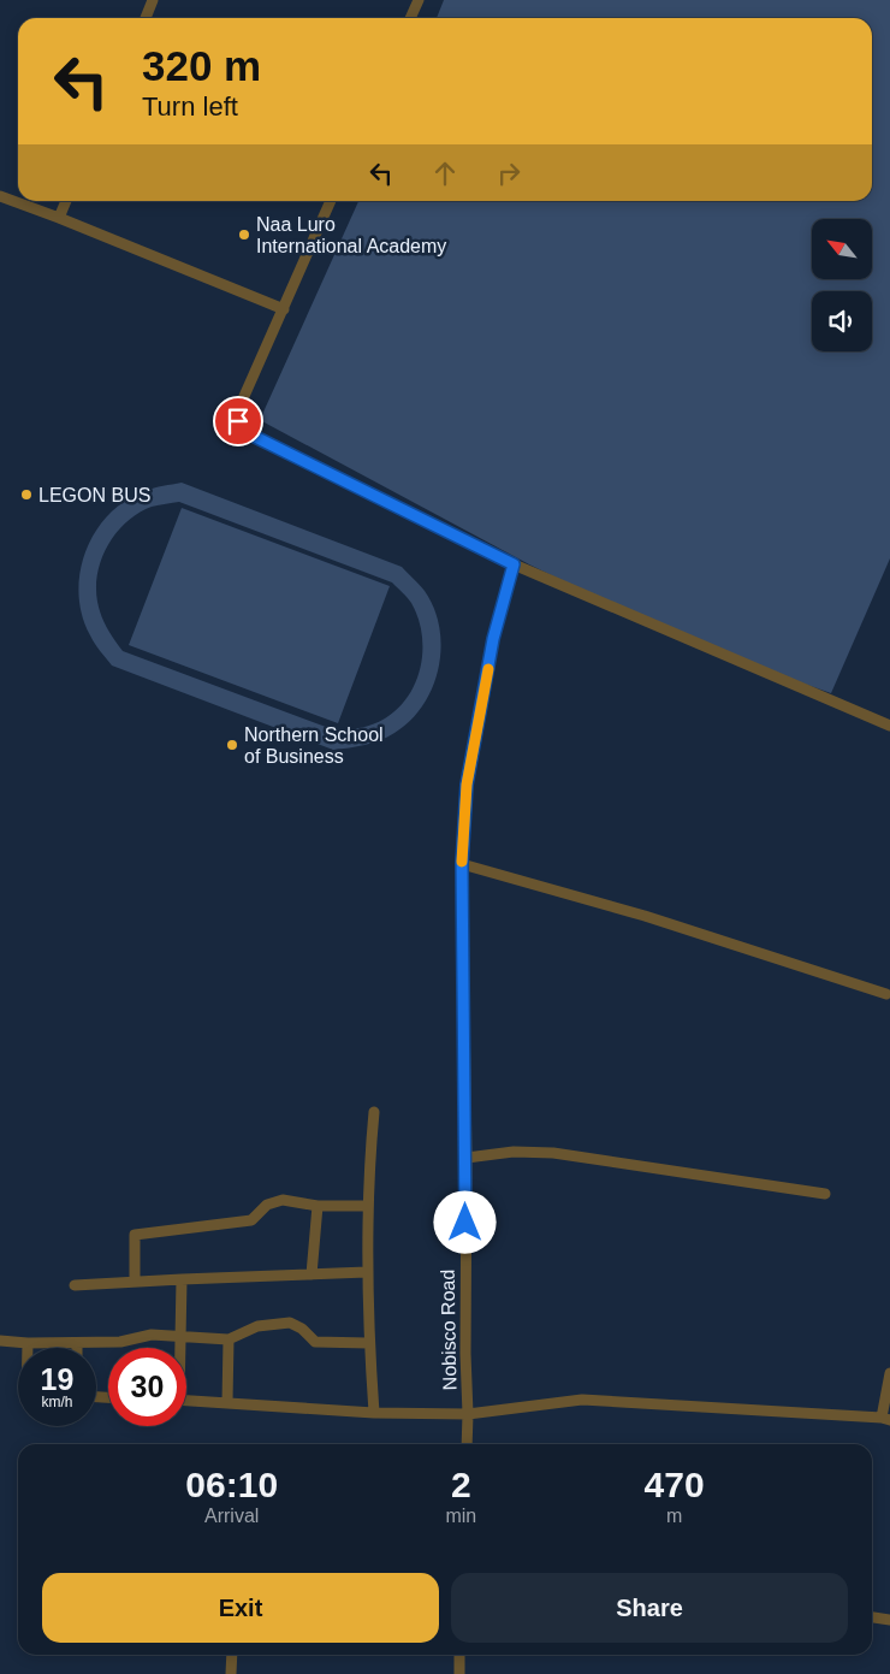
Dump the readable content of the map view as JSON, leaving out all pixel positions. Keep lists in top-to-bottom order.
{
  "streets": {
    "street": ["Nobisco Road"]
  },
  "places": ["Naa Luro International Academy", "LEGON BUS", "Northern School of Business"],
  "north": "top left",
  "page": {
    "turn": ["320 m", "Turn left"],
    "speed": "19 km/h",
    "limit": "30",
    "eta": [
      "06:10",
      "Arrival",
      "2",
      "min",
      "470",
      "m"
    ],
    "buttons": ["Exit", "Share"]
  }
}
